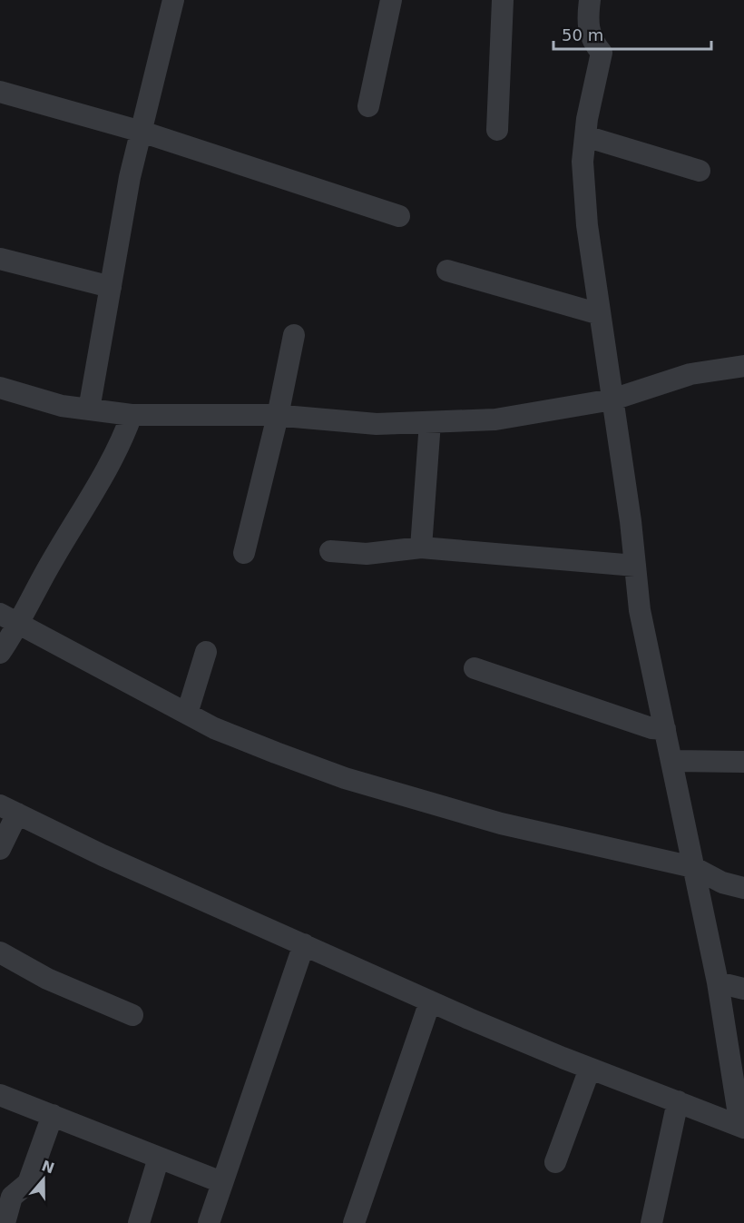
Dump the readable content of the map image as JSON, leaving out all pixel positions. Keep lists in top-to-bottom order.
{
  "scale_bar": "50 m",
  "north": "top"
}
